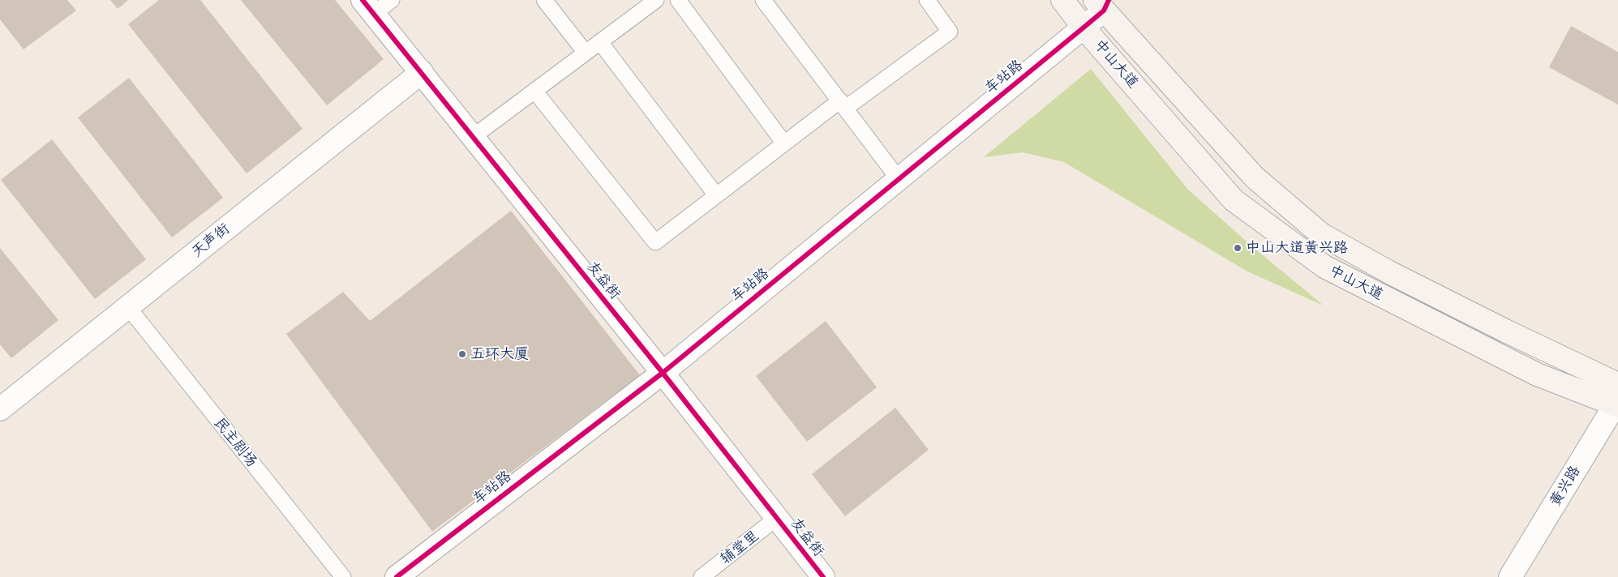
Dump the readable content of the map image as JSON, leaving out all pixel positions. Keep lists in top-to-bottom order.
{
  "streets": {
    "main road": ["中山大道"],
    "street": [
      "车站路",
      "天声街",
      "友益街",
      "黄兴路"
    ],
    "lane": ["民主剧场", "辅堂里"]
  },
  "crossings": [
    ["中山大道", "车站路"],
    ["中山大道", "黄兴路"],
    ["车站路", "友益街"],
    ["天声街", "友益街"],
    ["天声街", "民主剧场"],
    ["友益街", "辅堂里"]
  ],
  "places": ["中山大道黄兴路", "五环大厦"]
}
